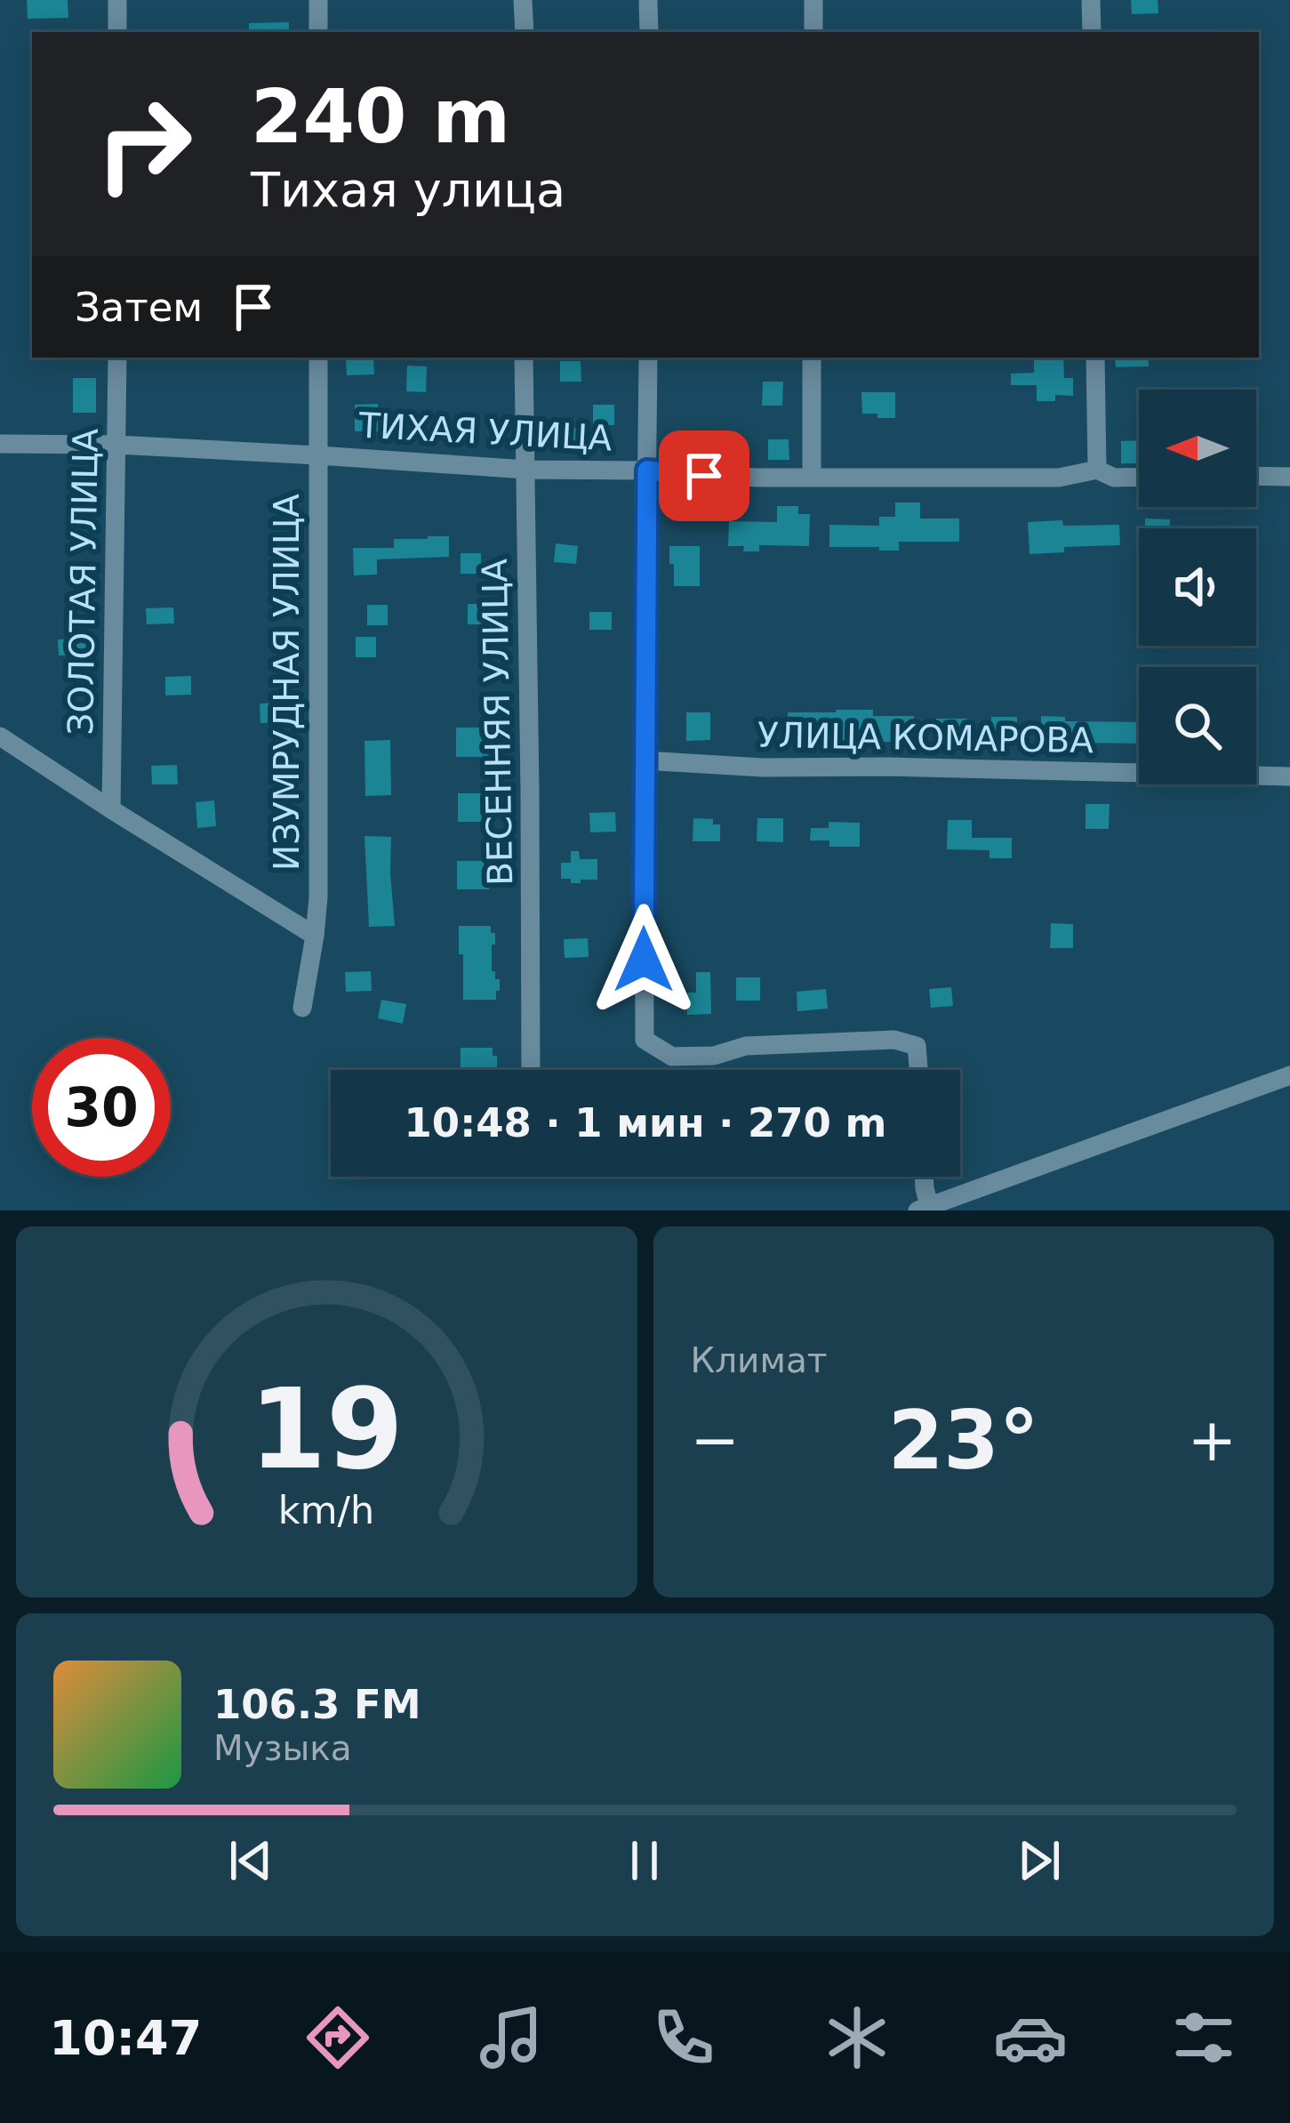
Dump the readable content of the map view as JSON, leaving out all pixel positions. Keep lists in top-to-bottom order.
{
  "streets": {
    "street": [
      "ТИХАЯ УЛИЦА",
      "ЗОЛОТАЯ УЛИЦА",
      "ИЗУМРУДНАЯ УЛИЦА",
      "ВЕСЕННЯЯ УЛИЦА",
      "УЛИЦА КОМАРОВА"
    ]
  },
  "crossings": [
    ["ТИХАЯ УЛИЦА", "ЗОЛОТАЯ УЛИЦА"],
    ["ТИХАЯ УЛИЦА", "ИЗУМРУДНАЯ УЛИЦА"],
    ["ТИХАЯ УЛИЦА", "ВЕСЕННЯЯ УЛИЦА"]
  ],
  "north": "left",
  "page": {
    "turn": ["240 m", "Тихая улица"],
    "then": "Затем",
    "limit": "30",
    "trip": "10:48 · 1 мин · 270 m",
    "tile": "Климат",
    "heat": ["−", "23°", "+"],
    "song": ["106.3 FM", "Музыка"],
    "tabs": "10:47",
    "gauge": ["19", "km/h"]
  }
}
